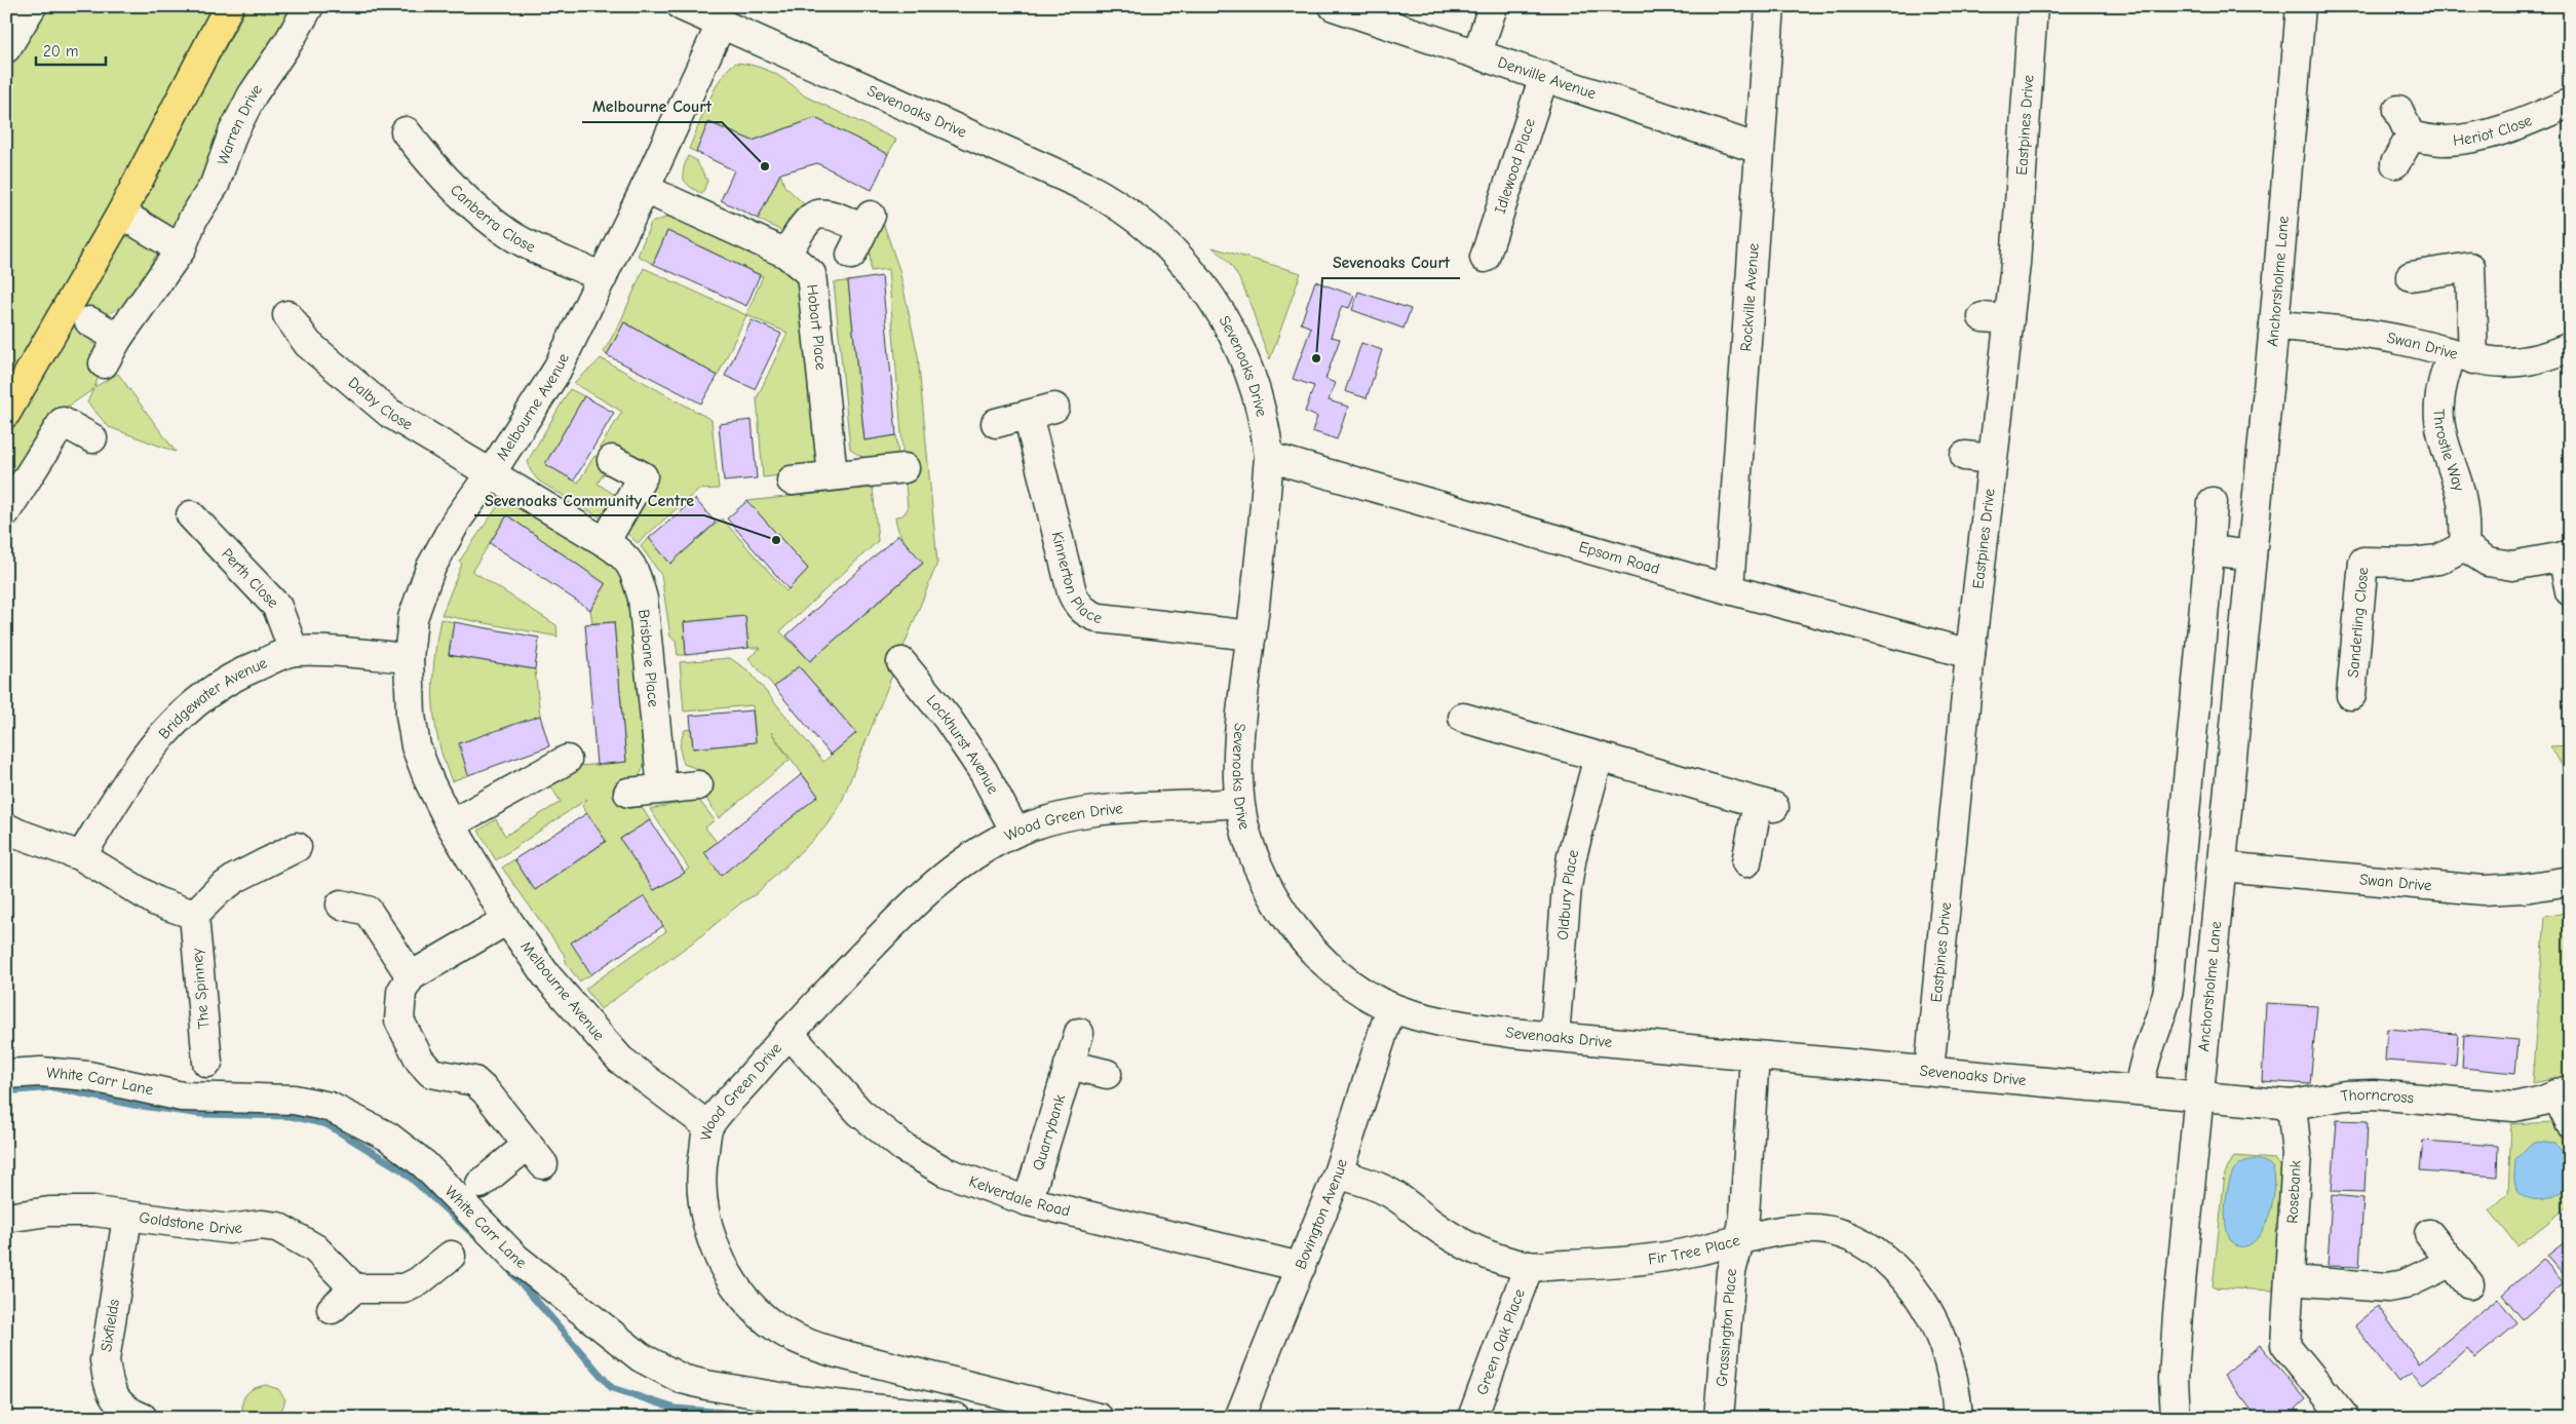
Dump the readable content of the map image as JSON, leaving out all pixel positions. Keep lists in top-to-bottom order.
{
  "streets": {
    "street": [
      "Denville Avenue",
      "Sevenoaks Drive",
      "Eastpines Drive",
      "Warren Drive",
      "Heriot Close",
      "Idlewood Place",
      "Canberra Close",
      "Anchorsholme Lane",
      "Rockville Avenue",
      "Hobart Place",
      "Swan Drive",
      "Dalby Close",
      "Melbourne Avenue",
      "Throstle Way",
      "Epsom Road",
      "Kinnerton Place",
      "Perth Close",
      "Sanderling Close",
      "Brisbane Place",
      "Bridgewater Avenue",
      "Lockhurst Avenue",
      "Wood Green Drive",
      "Oldbury Place",
      "The Spinney",
      "White Carr Lane",
      "Thorncross",
      "Quarrybank",
      "Rosebank",
      "Kelverdale Road",
      "Bovington Avenue",
      "Goldstone Drive",
      "Fir Tree Place",
      "Sixfields",
      "Grassington Place",
      "Green Oak Place"
    ]
  },
  "crossings": [
    ["Denville Avenue", "Idlewood Place"],
    ["Denville Avenue", "Rockville Avenue"],
    ["Sevenoaks Drive", "Eastpines Drive"],
    ["Sevenoaks Drive", "Anchorsholme Lane"],
    ["Sevenoaks Drive", "Melbourne Avenue"],
    ["Sevenoaks Drive", "Epsom Road"],
    ["Sevenoaks Drive", "Kinnerton Place"],
    ["Sevenoaks Drive", "Wood Green Drive"],
    ["Sevenoaks Drive", "Oldbury Place"],
    ["Sevenoaks Drive", "Thorncross"],
    ["Sevenoaks Drive", "Bovington Avenue"],
    ["Sevenoaks Drive", "Grassington Place"],
    ["Eastpines Drive", "Epsom Road"],
    ["Canberra Close", "Melbourne Avenue"],
    ["Anchorsholme Lane", "Swan Drive"],
    ["Anchorsholme Lane", "Thorncross"],
    ["Rockville Avenue", "Epsom Road"],
    ["Hobart Place", "Melbourne Avenue"],
    ["Swan Drive", "Throstle Way"],
    ["Dalby Close", "Melbourne Avenue"],
    ["Dalby Close", "Brisbane Place"],
    ["Melbourne Avenue", "Brisbane Place"],
    ["Melbourne Avenue", "Bridgewater Avenue"],
    ["Melbourne Avenue", "Wood Green Drive"],
    ["Throstle Way", "Sanderling Close"],
    ["Perth Close", "Bridgewater Avenue"],
    ["Lockhurst Avenue", "Wood Green Drive"],
    ["Wood Green Drive", "Kelverdale Road"],
    ["Thorncross", "Rosebank"],
    ["Quarrybank", "Kelverdale Road"],
    ["Kelverdale Road", "Bovington Avenue"],
    ["Bovington Avenue", "Fir Tree Place"],
    ["Goldstone Drive", "Sixfields"],
    ["Fir Tree Place", "Grassington Place"],
    ["Fir Tree Place", "Green Oak Place"]
  ],
  "places": ["Melbourne Court", "Sevenoaks Court", "Sevenoaks Community Centre"],
  "scale_bar": "20 m"
}
